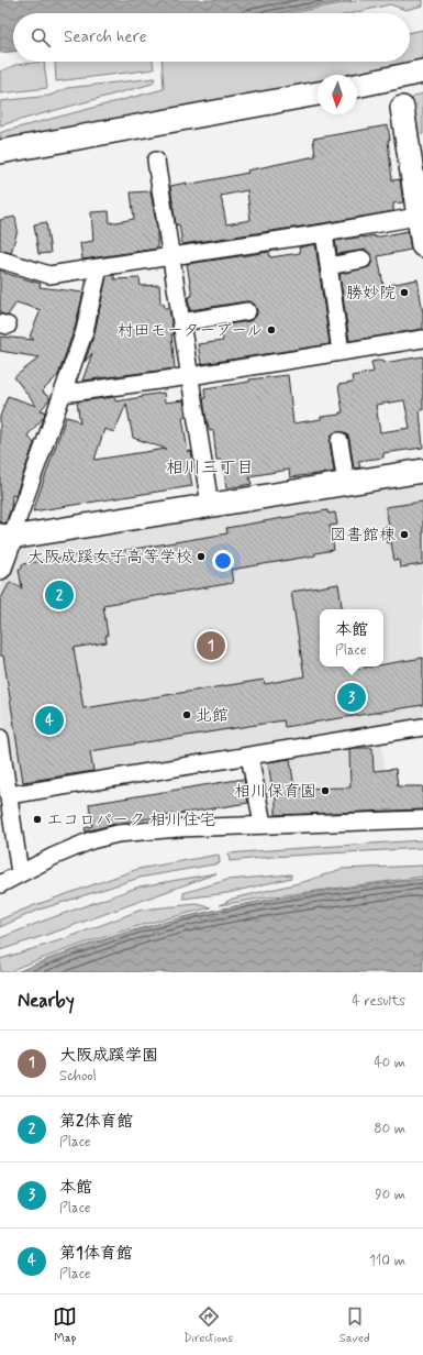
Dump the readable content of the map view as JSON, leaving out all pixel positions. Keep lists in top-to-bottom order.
{
  "districts": ["相川三丁目"],
  "places": [
    "勝妙院",
    "村田モータープール",
    "図書館棟",
    "大阪成蹊女子高等学校",
    "北館",
    "相川保育園",
    "エコロパーク 相川住宅"
  ],
  "north": "bottom",
  "page": {
    "search": "Search here",
    "pins": [
      "2",
      "1",
      "3",
      "4"
    ],
    "popup": ["本館", "Place"],
    "heading": ["Nearby", "4 results"],
    "list": [
      {
        "mark": "1",
        "name": "大阪成蹊学園",
        "note": "School",
        "value": "40 m"
      },
      {
        "mark": "2",
        "name": "第2体育館",
        "note": "Place",
        "value": "80 m"
      },
      {
        "mark": "3",
        "name": "本館",
        "note": "Place",
        "value": "90 m"
      },
      {
        "mark": "4",
        "name": "第1体育館",
        "note": "Place",
        "value": "110 m"
      }
    ],
    "nav": ["Map", "Directions", "Saved"]
  }
}
